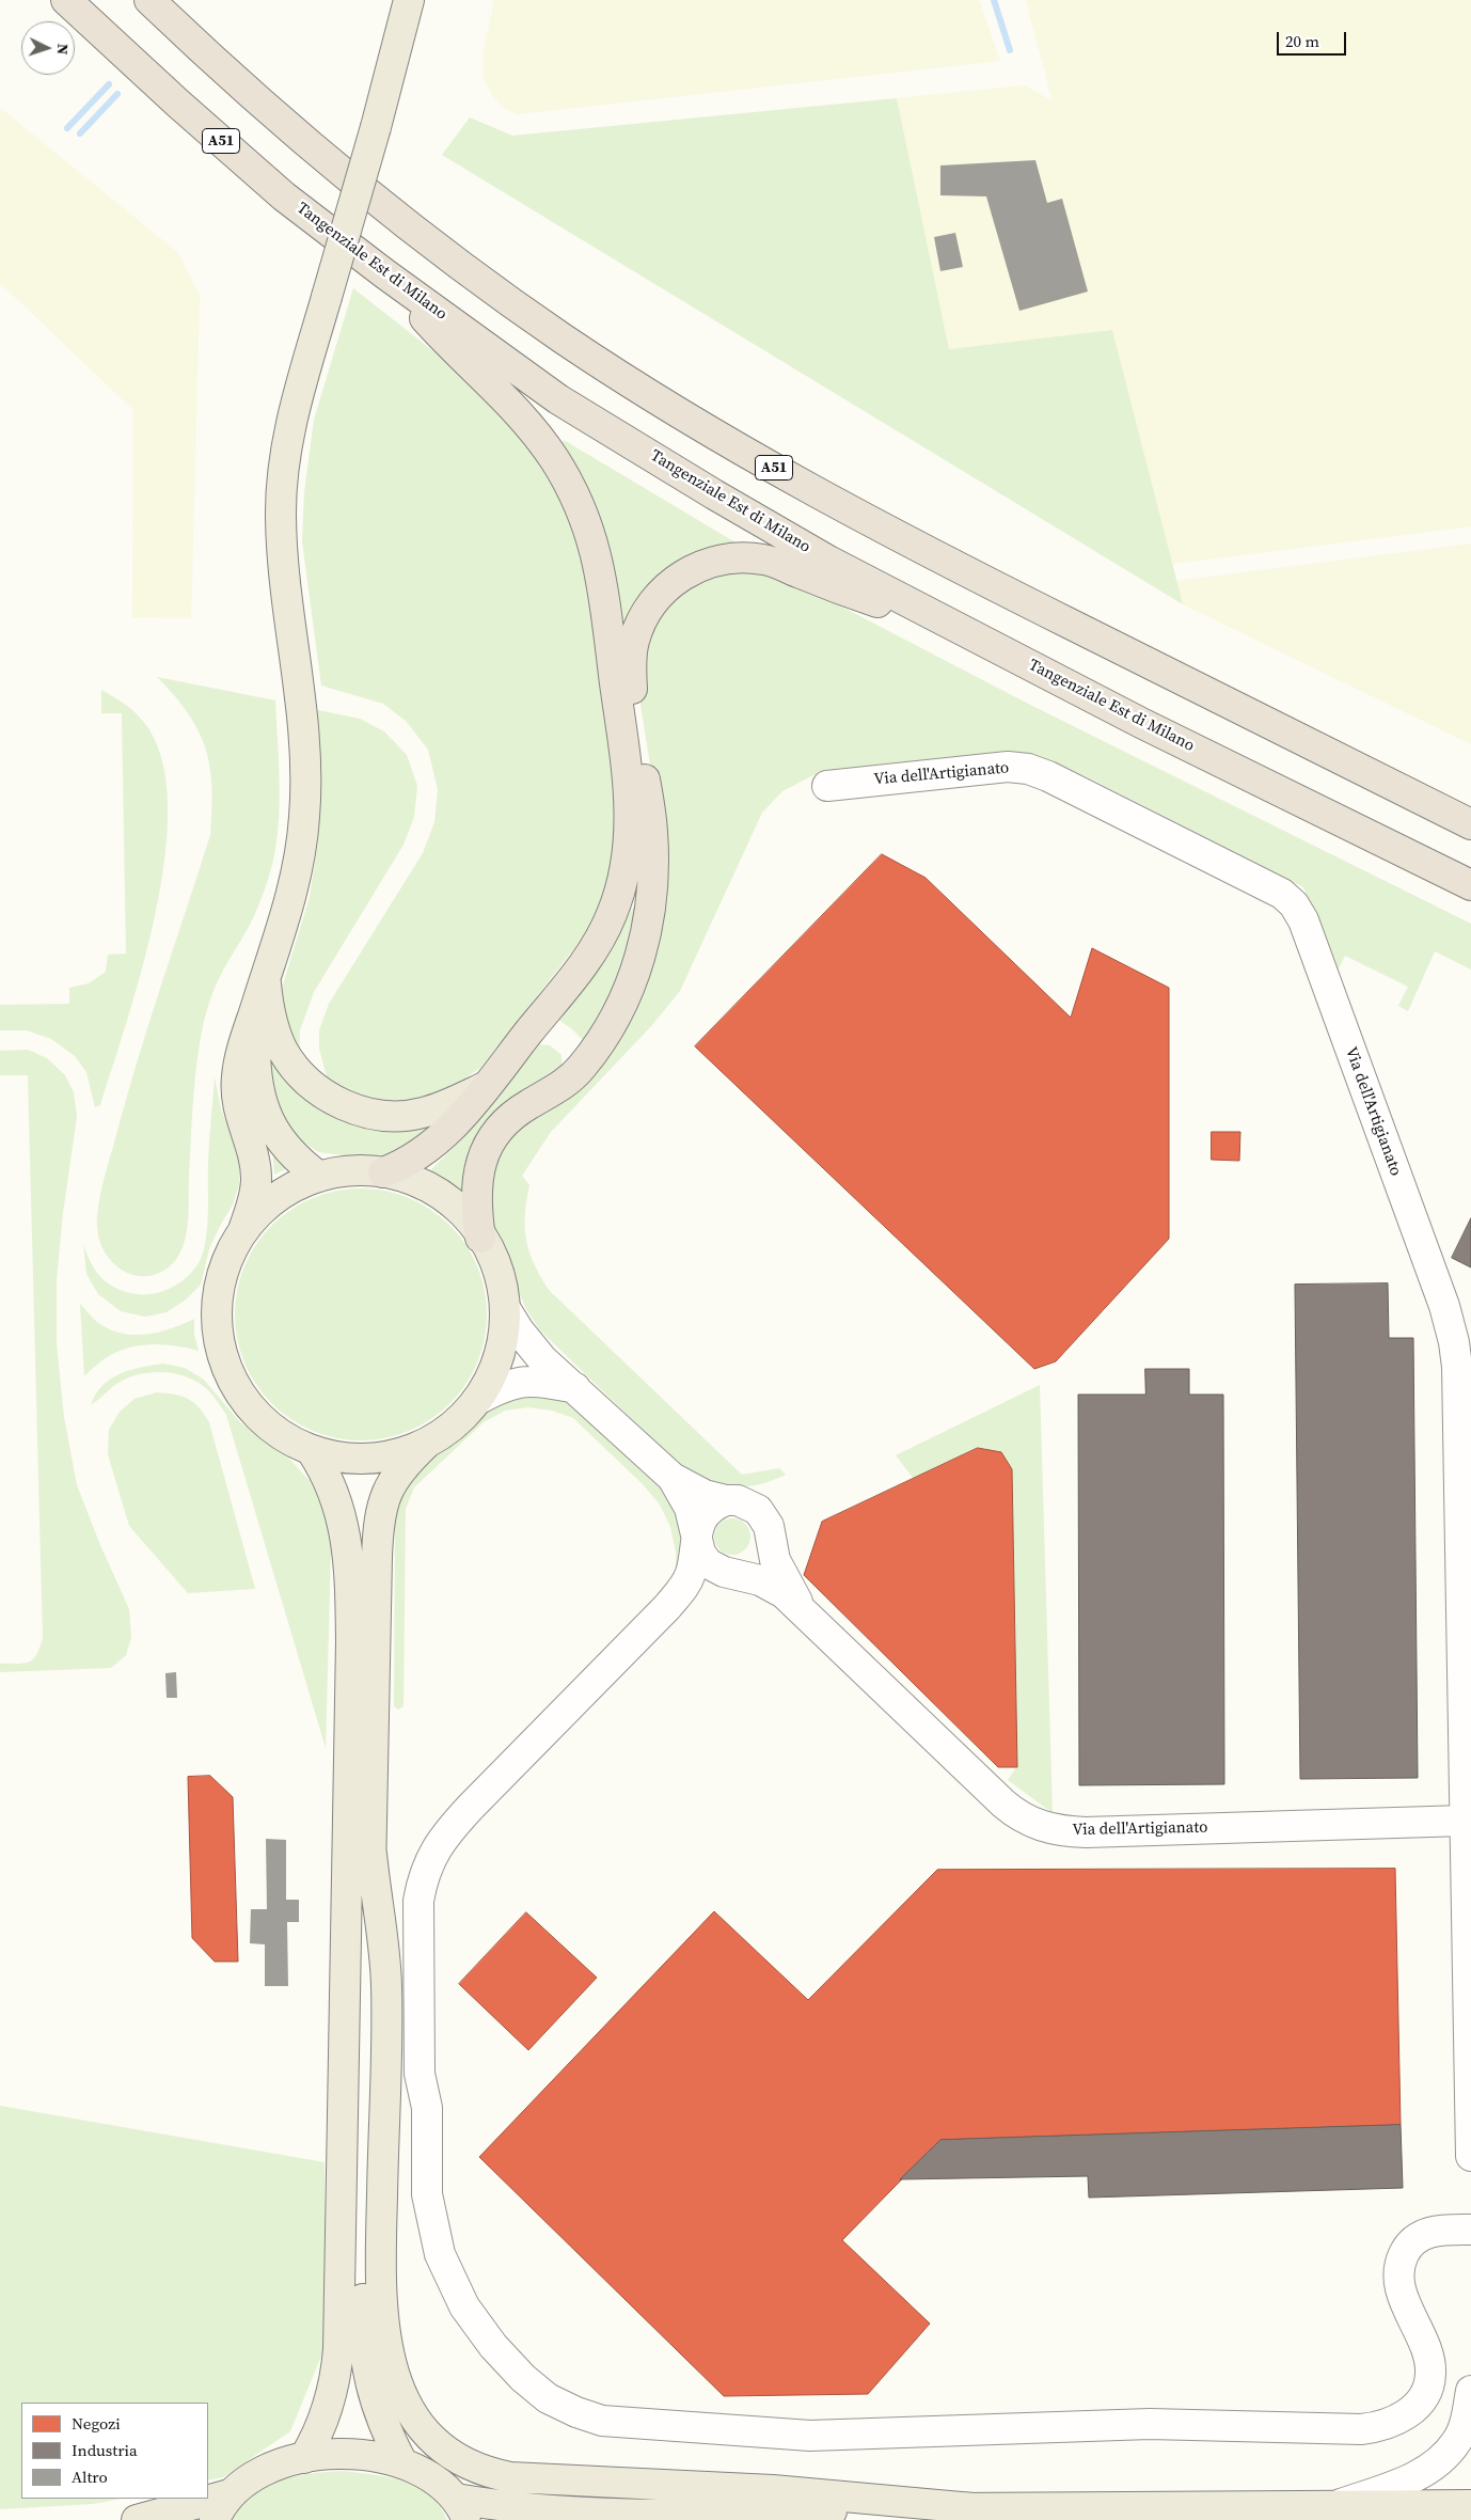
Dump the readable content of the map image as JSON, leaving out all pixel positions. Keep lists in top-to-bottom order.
{
  "streets": {
    "highway": ["A51", "Tangenziale Est di Milano"],
    "street": ["Via dell'Artigianato"]
  },
  "legend": ["Negozi", "Industria", "Altro"],
  "scale_bar": "20 m",
  "north": "right"
}
